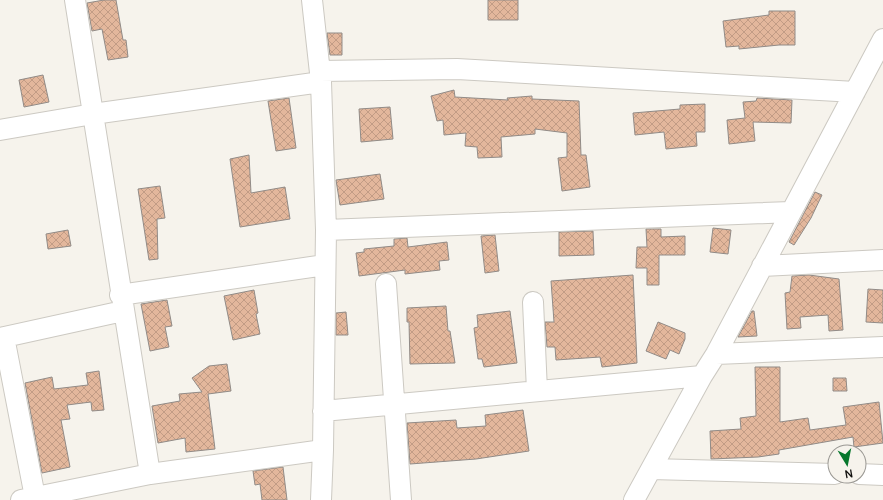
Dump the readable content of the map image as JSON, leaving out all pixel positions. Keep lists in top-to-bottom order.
{
  "north": "bottom"
}
